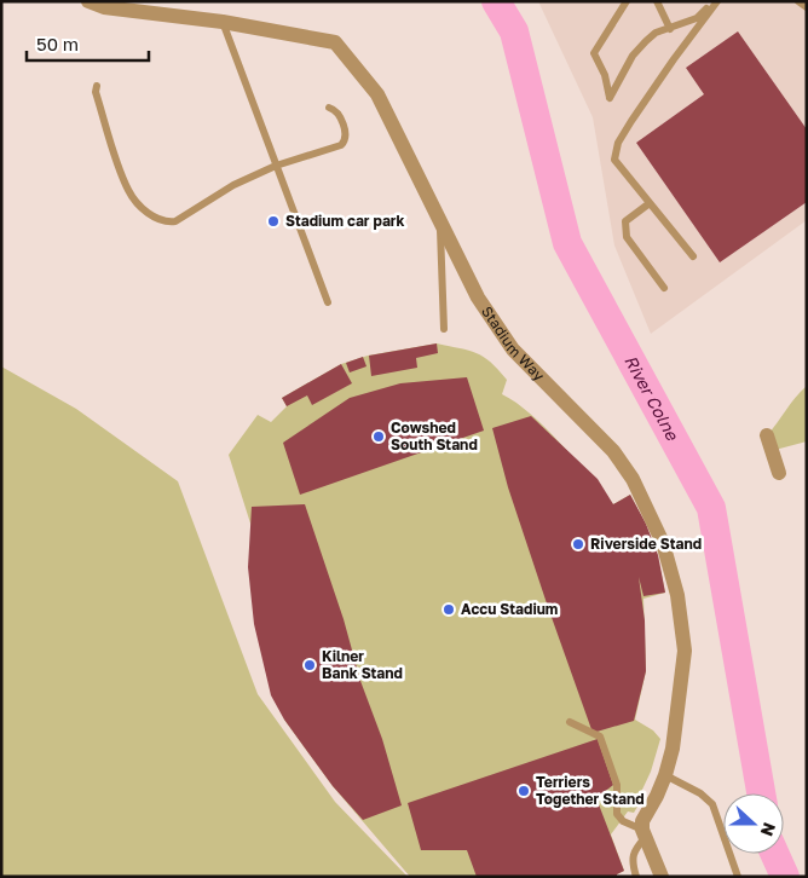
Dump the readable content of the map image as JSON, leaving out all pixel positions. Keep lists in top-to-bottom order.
{
  "streets": {
    "street": ["Stadium Way"]
  },
  "water": ["River Colne"],
  "places": [
    "Stadium car park",
    "Cowshed South Stand",
    "Riverside Stand",
    "Accu Stadium",
    "Kilner Bank Stand",
    "Terriers Together Stand"
  ],
  "scale_bar": "50 m",
  "north": "right"
}
